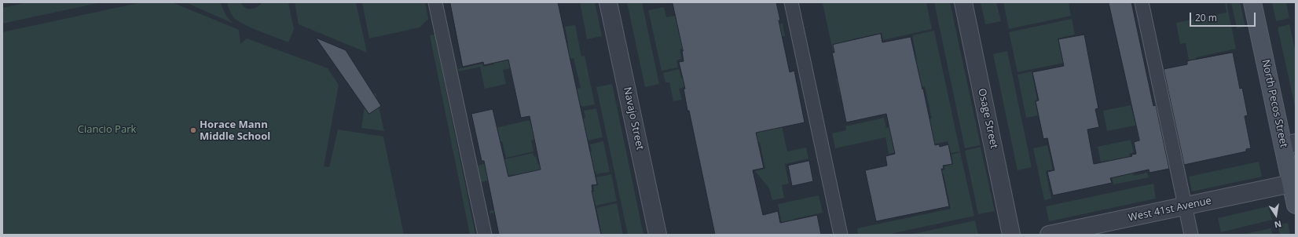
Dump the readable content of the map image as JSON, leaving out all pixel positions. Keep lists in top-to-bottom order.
{
  "streets": {
    "main road": ["North Pecos Street"],
    "street": ["Navajo Street", "Osage Street", "West 41st Avenue"]
  },
  "crossings": [
    ["North Pecos Street", "West 41st Avenue"]
  ],
  "parks": ["Ciancio Park"],
  "places": ["Horace Mann Middle School"],
  "scale_bar": "20 m",
  "north": "bottom"
}
